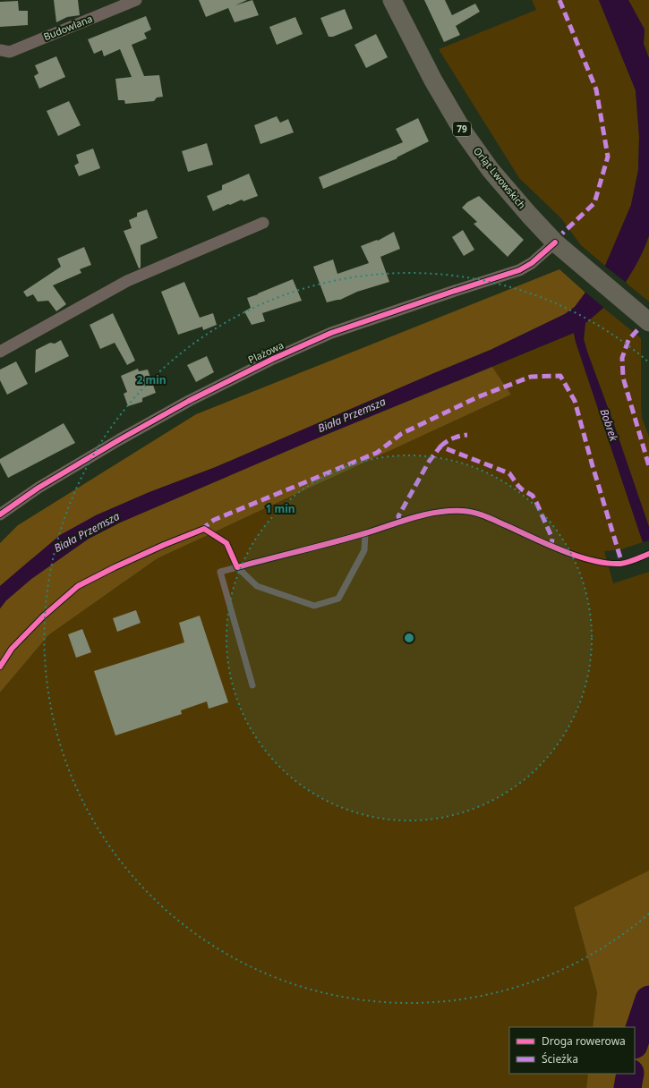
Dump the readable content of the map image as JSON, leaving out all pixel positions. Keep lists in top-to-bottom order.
{
  "streets": {
    "main road": ["79", "Orląt Lwowskich"],
    "street": ["Budowlana", "Plażowa"]
  },
  "crossings": [
    ["Orląt Lwowskich", "Plażowa"]
  ],
  "water": ["Biała Przemsza", "Bobrek"],
  "legend": ["Droga rowerowa", "Ścieżka"],
  "rings": ["2 min", "1 min"]
}
